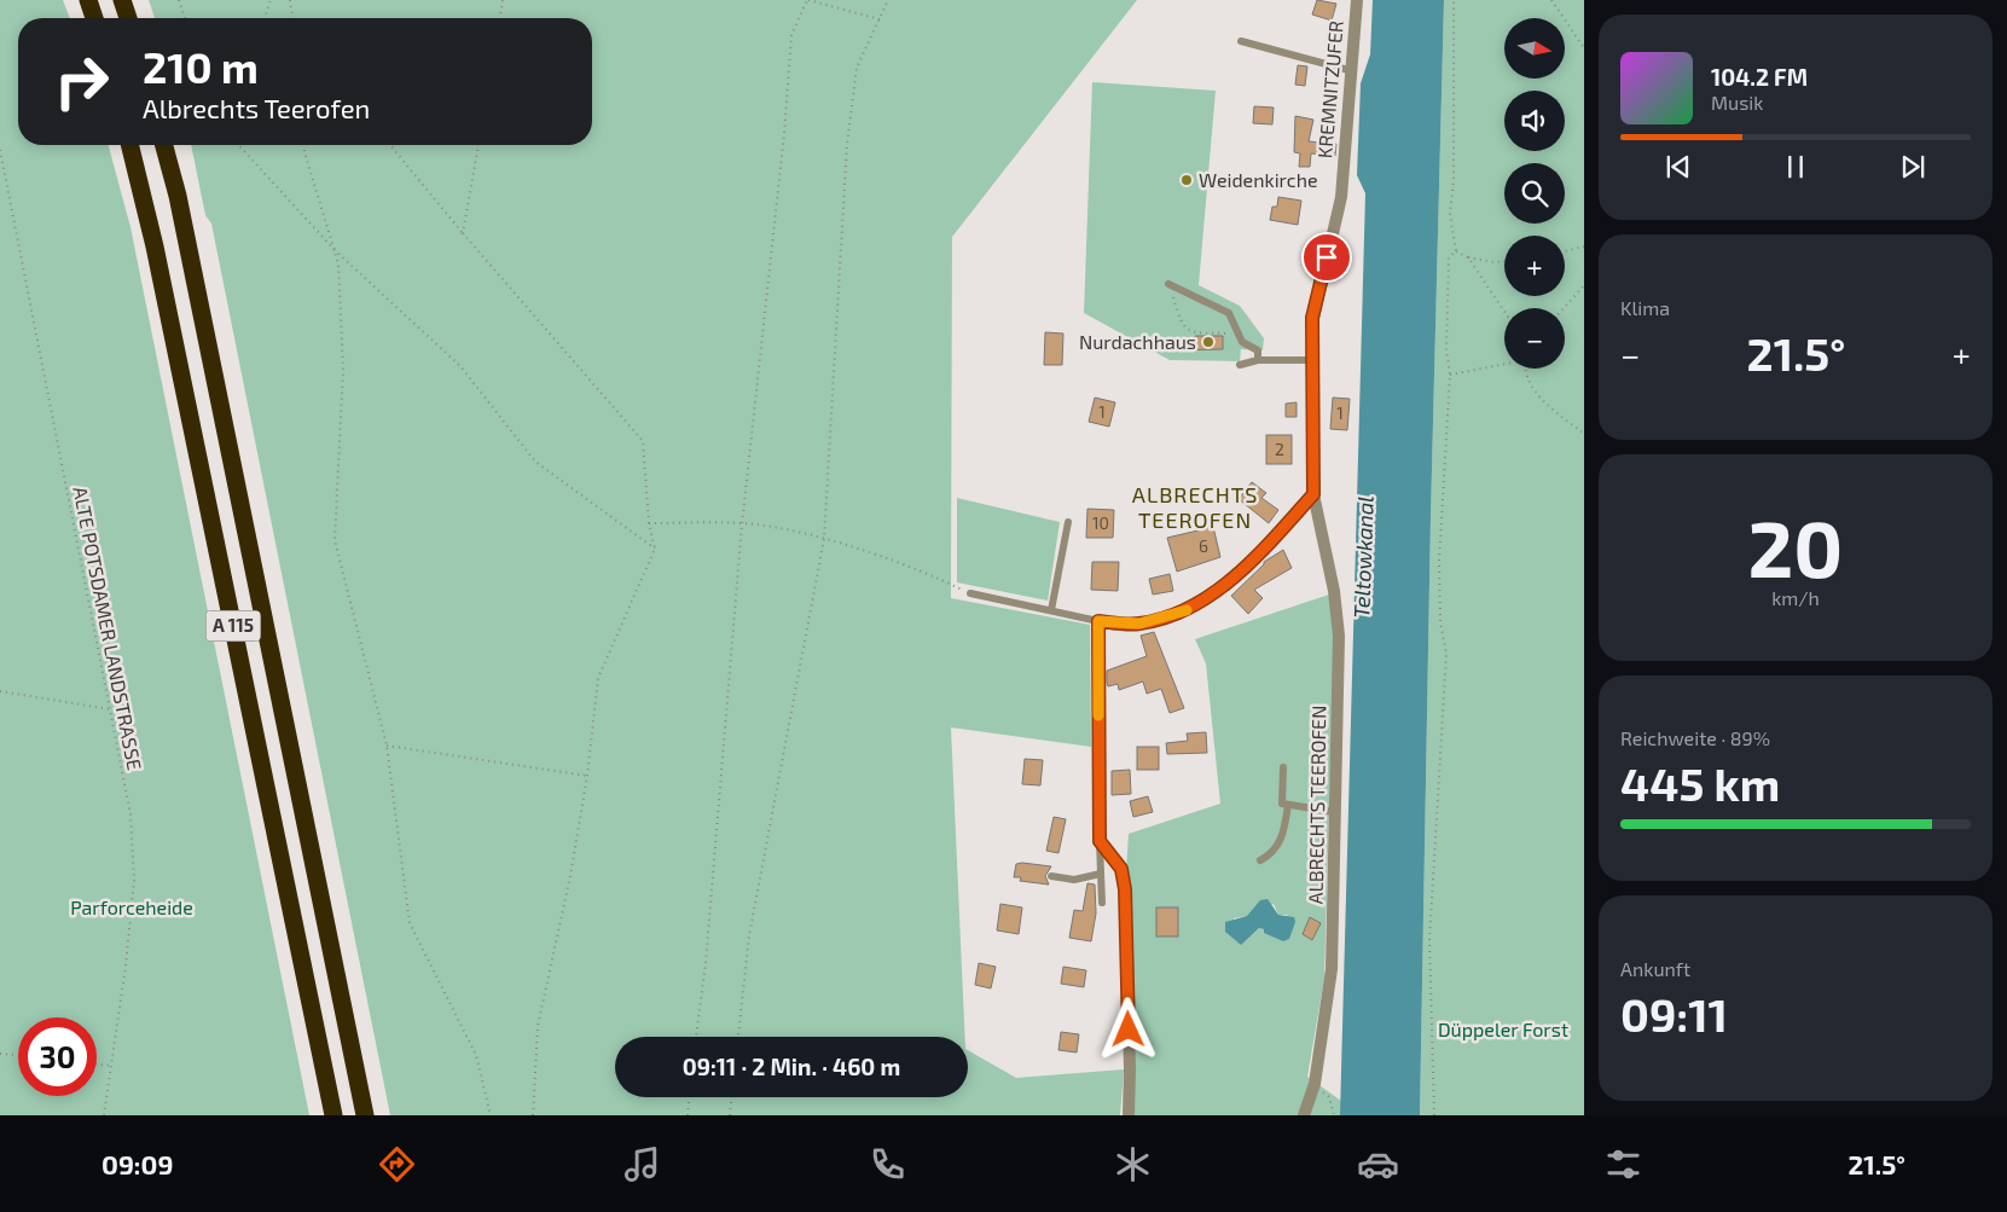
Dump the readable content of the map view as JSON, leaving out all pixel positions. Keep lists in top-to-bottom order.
{
  "streets": {
    "highway": ["A 115"],
    "street": ["KREMNITZUFER", "ALBRECHTS TEEROFEN"],
    "path": ["ALTE POTSDAMER LANDSTRASSE"]
  },
  "crossings": [
    ["KREMNITZUFER", "ALBRECHTS TEEROFEN"]
  ],
  "districts": ["ALBRECHTS TEEROFEN"],
  "water": ["Teltowkanal"],
  "parks": ["Parforceheide", "Düppeler Forst"],
  "places": ["Weidenkirche", "Nurdachhaus"],
  "house_numbers": [
    "1",
    "1",
    "2",
    "10",
    "6"
  ],
  "north": "right",
  "page": {
    "map_buttons": ["+", "−"],
    "turn": ["210 m", "Albrechts Teerofen"],
    "song": ["104.2 FM", "Musik"],
    "tile": [
      "Klima",
      ["20", "km/h"],
      ["Reichweite · 89%", "445 km"],
      ["Ankunft", "09:11"]
    ],
    "heat": ["−", "21.5°", "+"],
    "limit": "30",
    "trip": "09:11 · 2 Min. · 460 m",
    "tabs": ["09:09", "21.5°"]
  }
}
